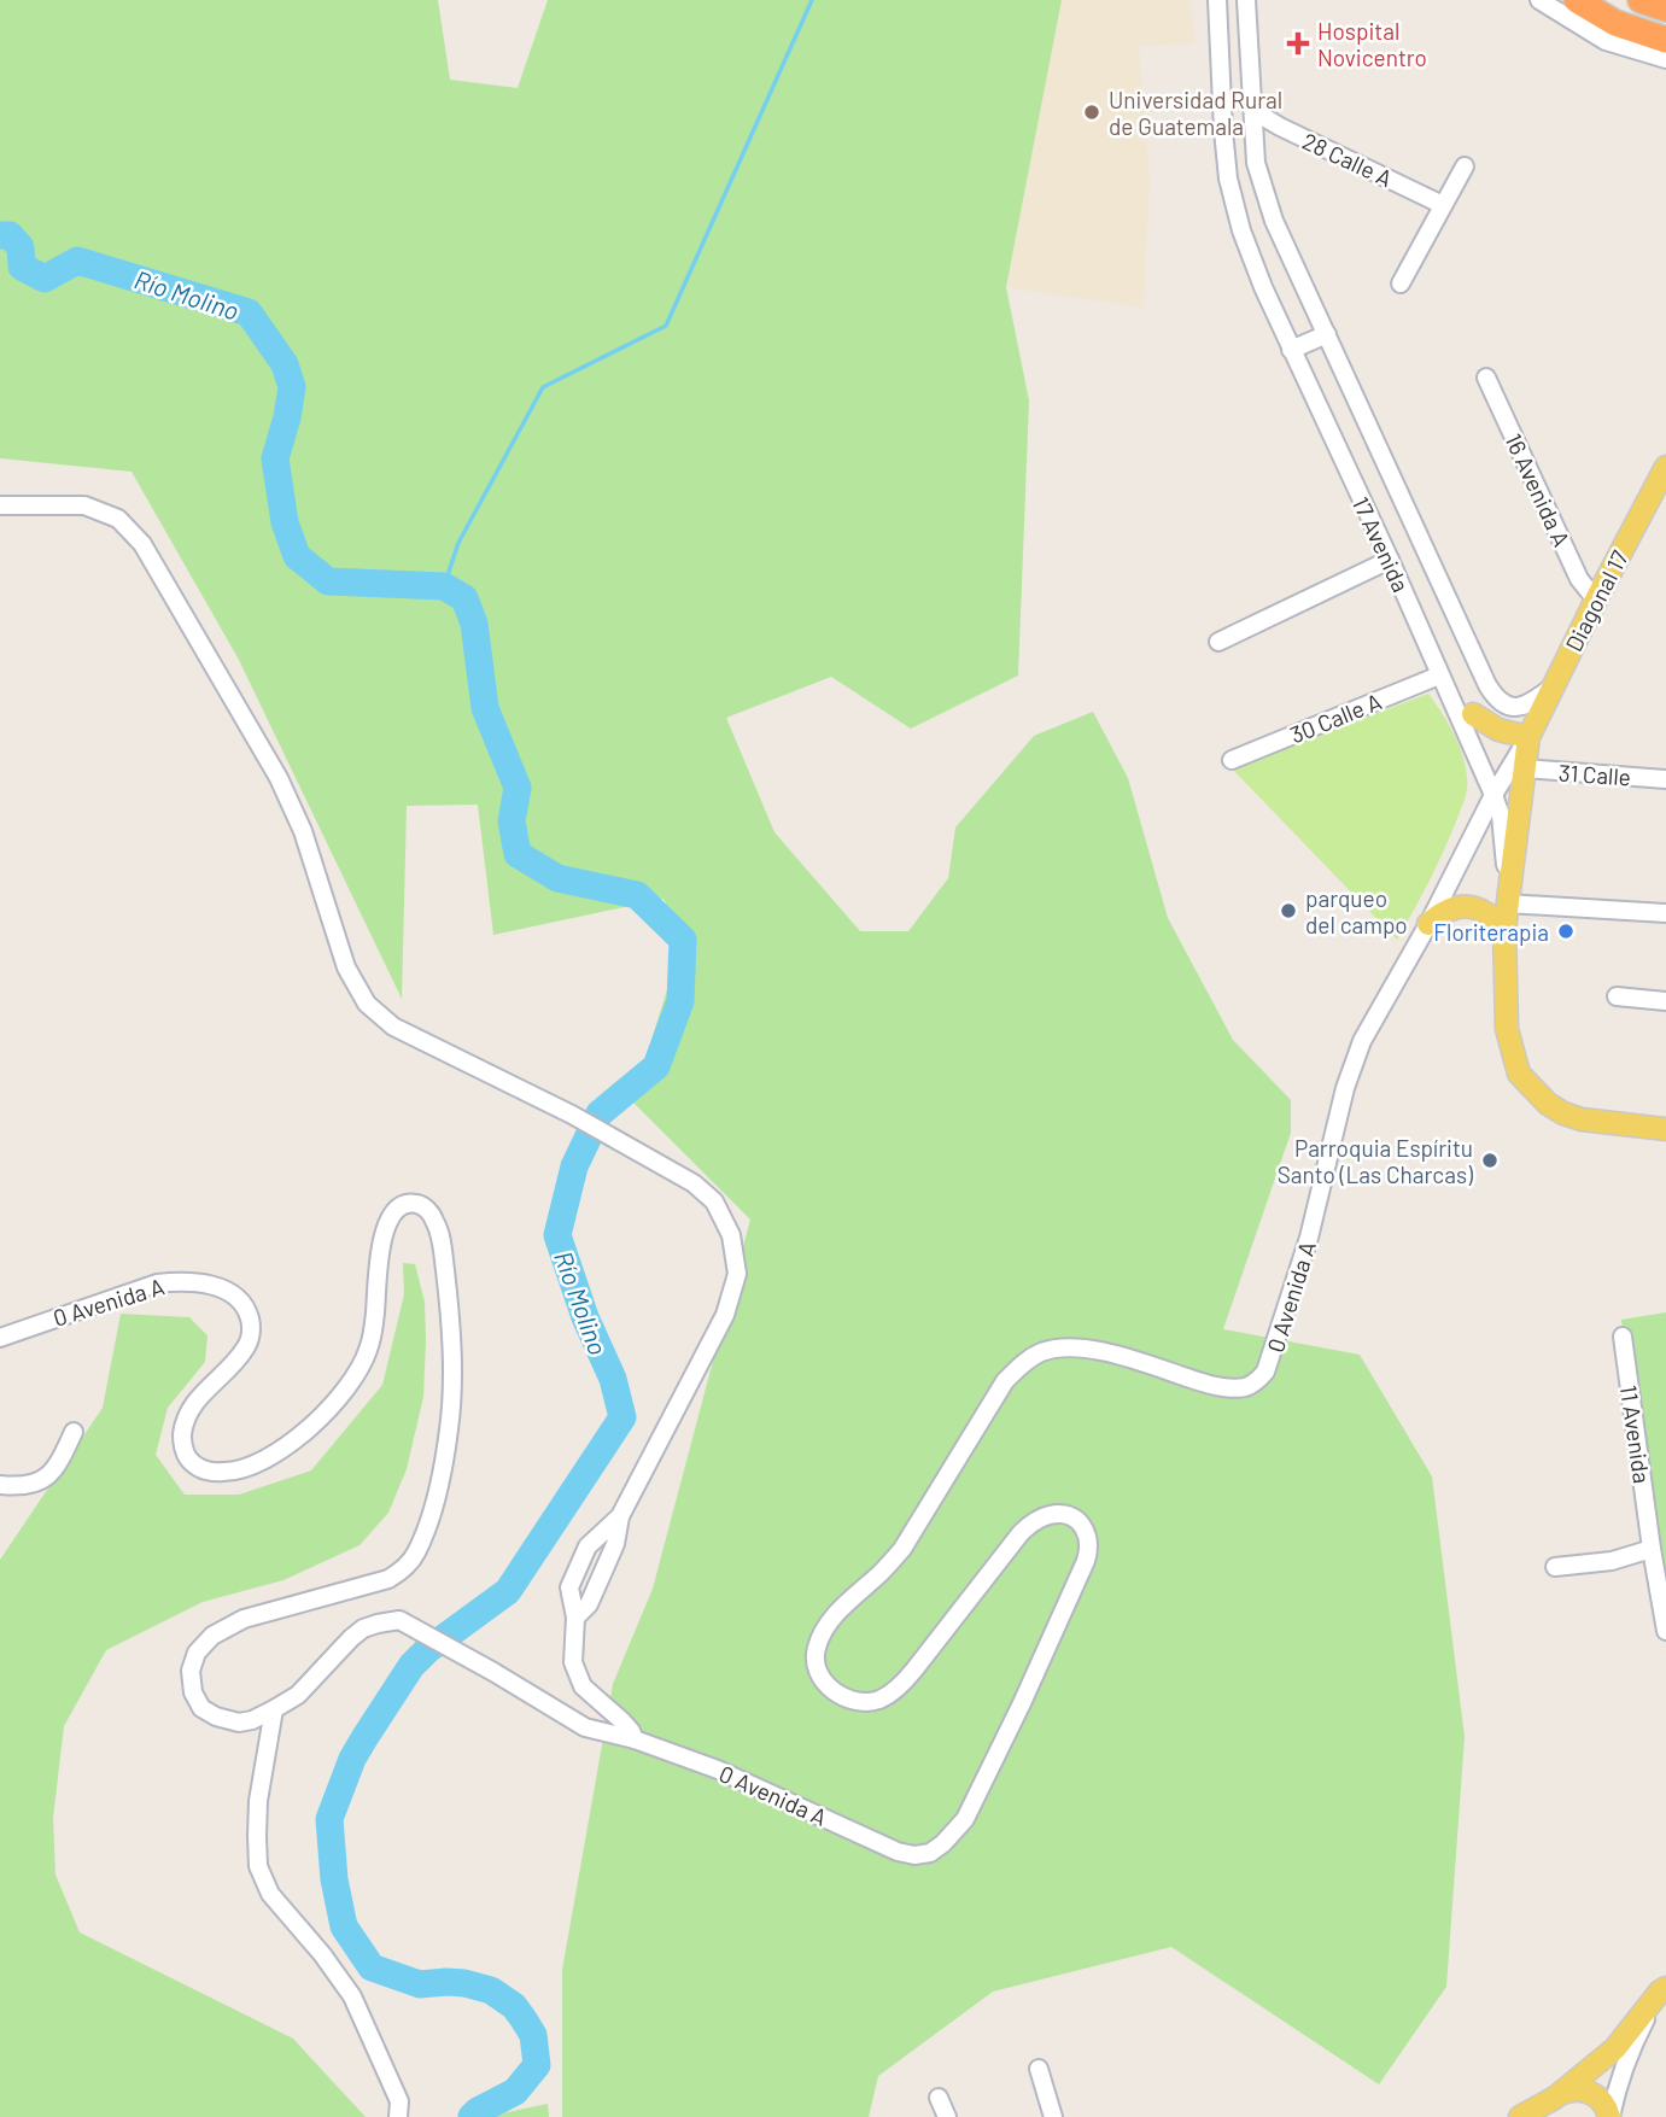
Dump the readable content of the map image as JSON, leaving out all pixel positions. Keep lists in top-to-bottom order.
{
  "streets": {
    "main road": ["17 Avenida", "Diagonal 17"],
    "street": [
      "28 Calle A",
      "16 Avenida A",
      "30 Calle A",
      "31 Calle",
      "0 Avenida A",
      "11 Avenida"
    ]
  },
  "crossings": [
    ["28 Calle A", "17 Avenida"],
    ["16 Avenida A", "Diagonal 17"],
    ["17 Avenida", "Diagonal 17"],
    ["17 Avenida", "30 Calle A"],
    ["17 Avenida", "0 Avenida A"],
    ["Diagonal 17", "31 Calle"],
    ["Diagonal 17", "0 Avenida A"]
  ],
  "water": ["Río Molino"],
  "places": {
    "health": ["Hospital Novicentro"],
    "other": [
      "Universidad Rural de Guatemala",
      "parqueo del campo",
      "Floriterapia",
      "Parroquia Espíritu Santo (Las Charcas)"
    ]
  }
}
